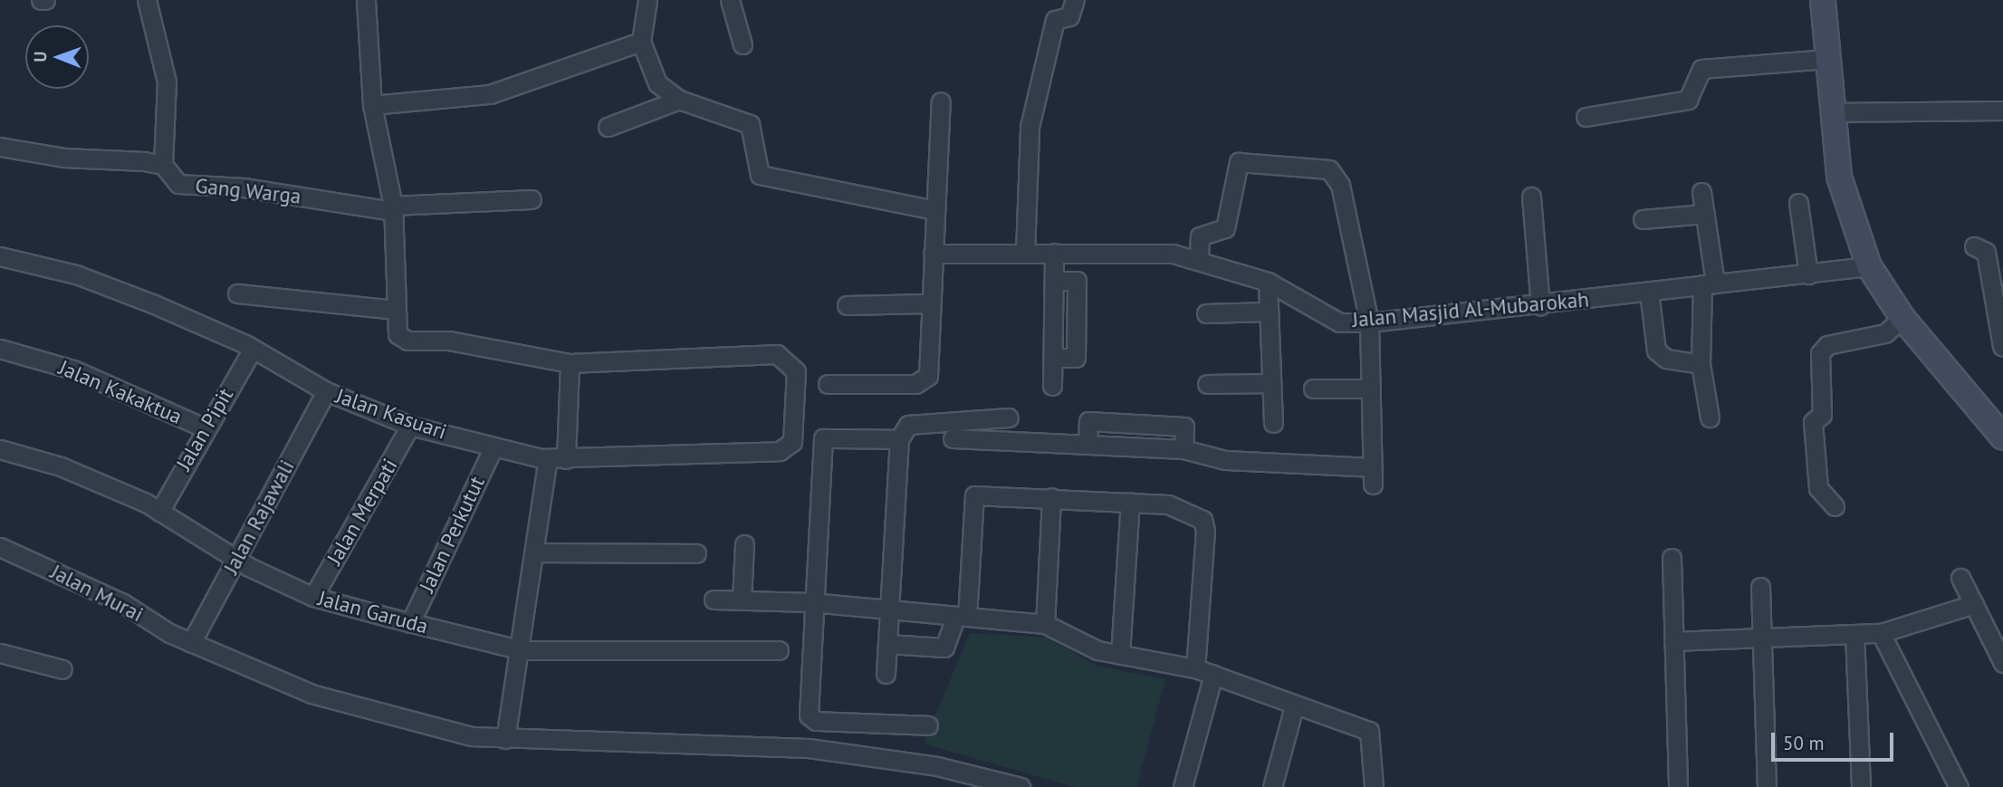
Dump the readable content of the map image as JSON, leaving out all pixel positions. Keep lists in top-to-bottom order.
{
  "streets": {
    "street": [
      "Gang Warga",
      "Jalan Masjid Al-Mubarokah",
      "Jalan Kakaktua",
      "Jalan Kasuari",
      "Jalan Pipit",
      "Jalan Merpati",
      "Jalan Rajawali",
      "Jalan Perkutut",
      "Jalan Murai",
      "Jalan Garuda"
    ]
  },
  "crossings": [
    ["Jalan Kakaktua", "Jalan Pipit"],
    ["Jalan Kasuari", "Jalan Pipit"],
    ["Jalan Kasuari", "Jalan Merpati"],
    ["Jalan Kasuari", "Jalan Rajawali"],
    ["Jalan Kasuari", "Jalan Perkutut"],
    ["Jalan Pipit", "Jalan Garuda"],
    ["Jalan Merpati", "Jalan Garuda"],
    ["Jalan Rajawali", "Jalan Murai"],
    ["Jalan Rajawali", "Jalan Garuda"],
    ["Jalan Perkutut", "Jalan Garuda"]
  ],
  "scale_bar": "50 m",
  "north": "left"
}
